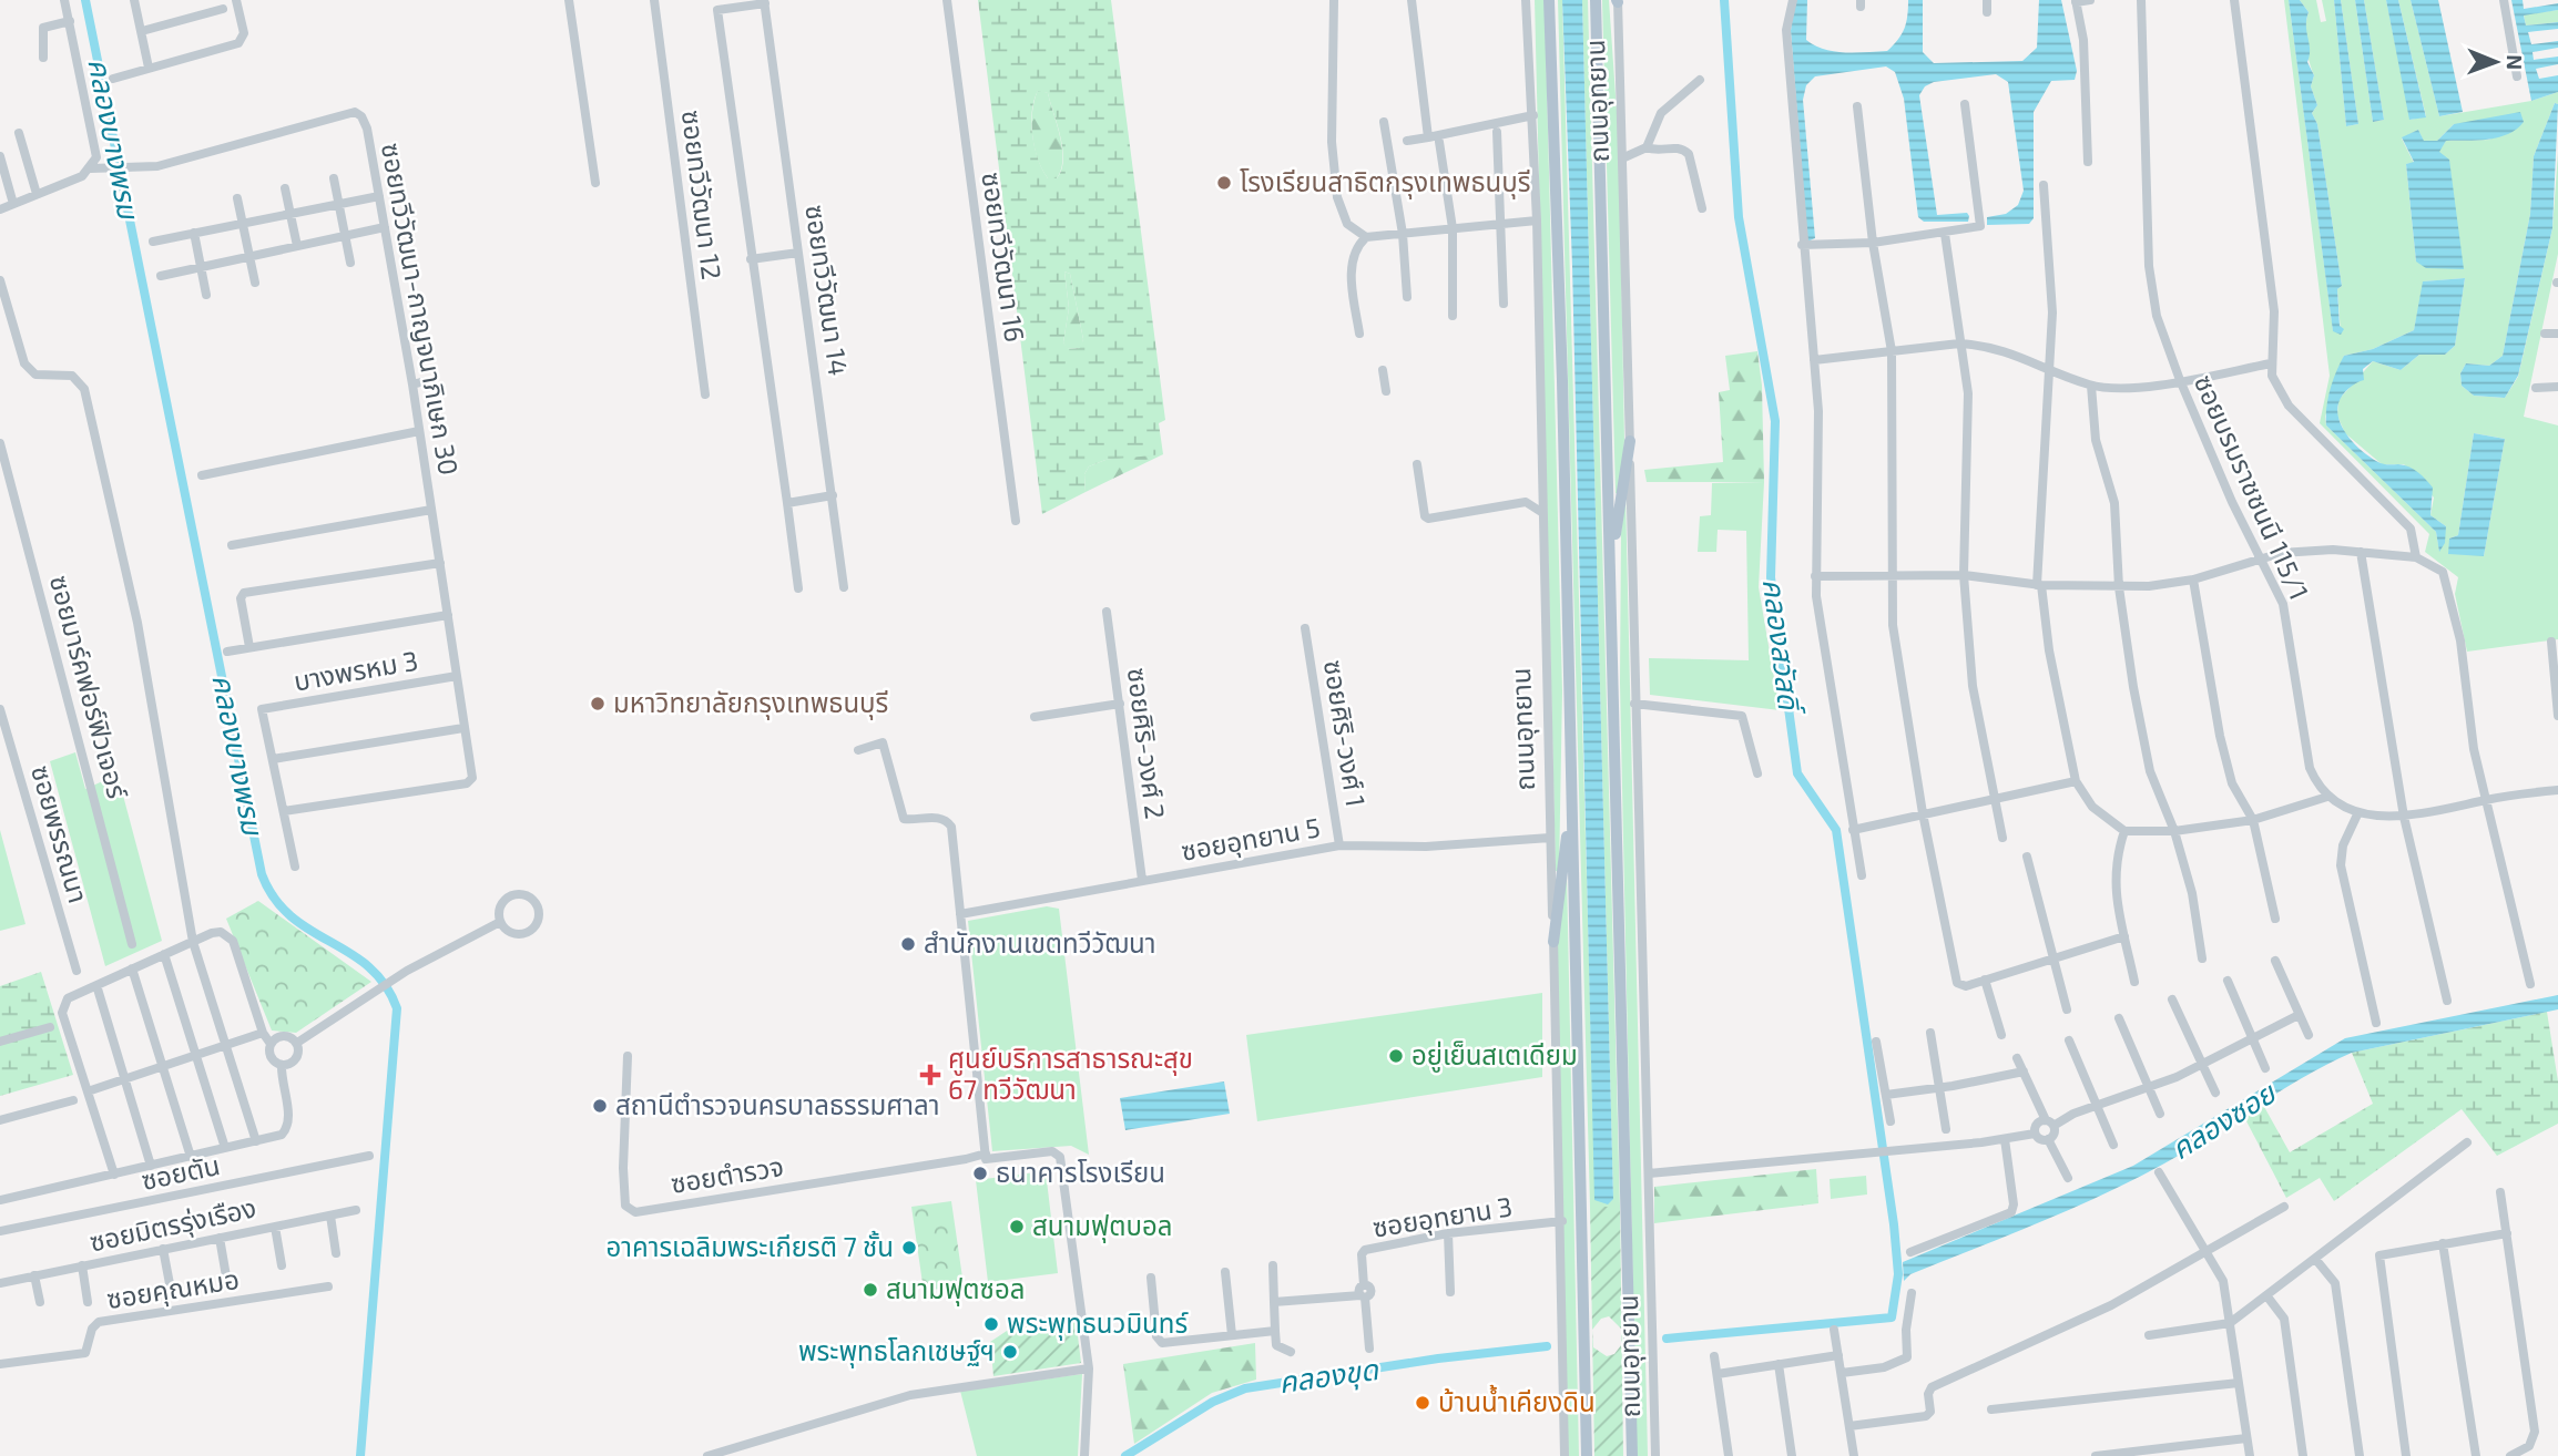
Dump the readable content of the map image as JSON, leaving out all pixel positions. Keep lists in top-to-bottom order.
{
  "streets": {
    "main road": ["ถนนอุทยาน"],
    "street": [
      "ซอยทวีวัฒนา 12",
      "ซอยทวีวัฒนา 16",
      "ซอยทวีวัฒนา 14",
      "ซอยทวีวัฒนา-กาญจนาภิเษก 30",
      "ซอยบรมราชชนนี 115/1",
      "บางพรหม 3",
      "ซอยมาร์คฟอร์ฟิวเจอร์",
      "ซอยศิริ-วงศ์ 1",
      "ซอยศิริ-วงศ์ 2",
      "ซอยพรรณนา",
      "ซอยอุทยาน 5",
      "ซอยตัน",
      "ซอยตำรวจ",
      "ซอยอุทยาน 3",
      "ซอยมิตรรุ่งเรือง",
      "ซอยคุณหมอ"
    ]
  },
  "crossings": [
    ["ถนนอุทยาน", "ซอยอุทยาน 5"],
    ["ถนนอุทยาน", "ซอยอุทยาน 3"],
    ["ซอยทวีวัฒนา-กาญจนาภิเษก 30", "บางพรหม 3"],
    ["ซอยศิริ-วงศ์ 1", "ซอยอุทยาน 5"],
    ["ซอยศิริ-วงศ์ 2", "ซอยอุทยาน 5"]
  ],
  "water": [
    "คลองบางพรม",
    "คลองสวัสดิ์",
    "คลองซอย",
    "คลองขุด"
  ],
  "places": {
    "other": [
      "โรงเรียนสาธิตกรุงเทพธนบุรี",
      "มหาวิทยาลัยกรุงเทพธนบุรี",
      "สำนักงานเขตทวีวัฒนา",
      "อยู่เย็นสเตเดียม",
      "สถานีตำรวจนครบาลธรรมศาลา",
      "ธนาคารโรงเรียน",
      "สนามฟุตบอล",
      "อาคารเฉลิมพระเกียรติ 7 ชั้น",
      "สนามฟุตซอล",
      "พระพุทธนวมินทร์",
      "พระพุทธโลกเชษฐ์ฯ",
      "บ้านน้ำเคียงดิน"
    ],
    "health": ["ศูนย์บริการสาธารณะสุข 67 ทวีวัฒนา"]
  },
  "north": "right"
}
